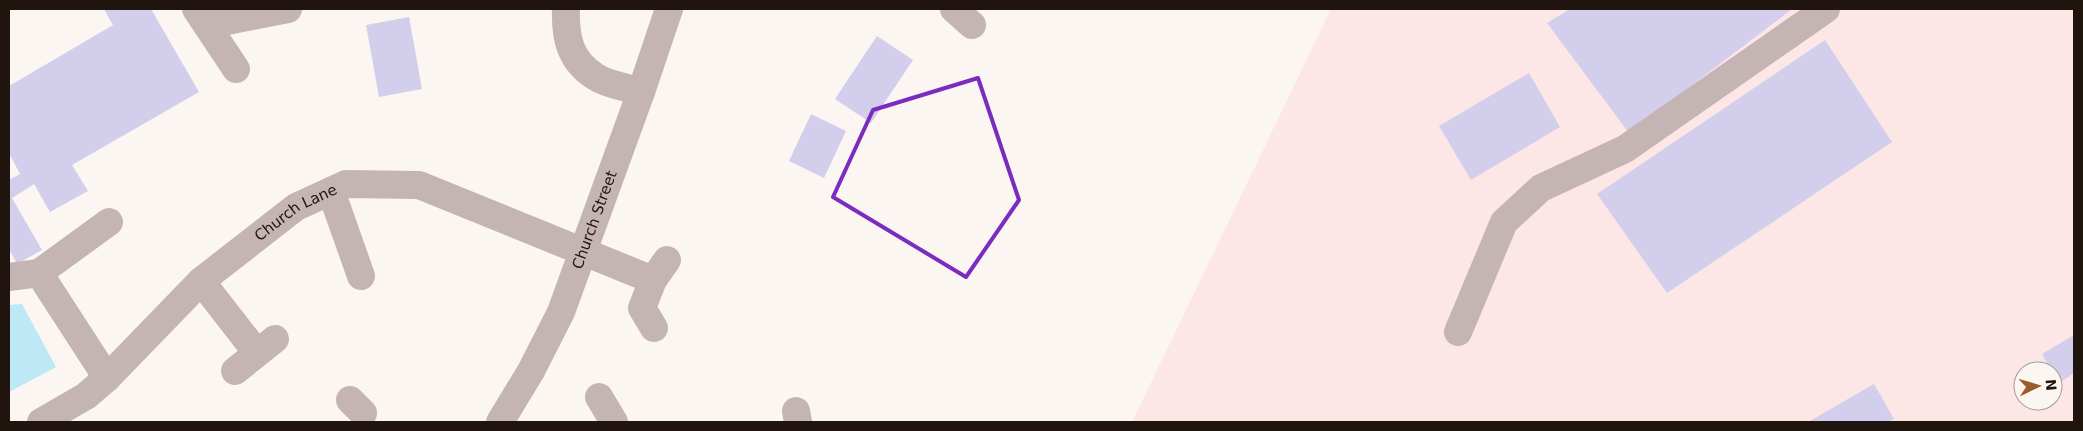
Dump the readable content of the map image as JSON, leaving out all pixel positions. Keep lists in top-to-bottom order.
{
  "streets": {
    "street": ["Church Lane", "Church Street"]
  },
  "crossings": [
    ["Church Lane", "Church Street"]
  ],
  "north": "right"
}
